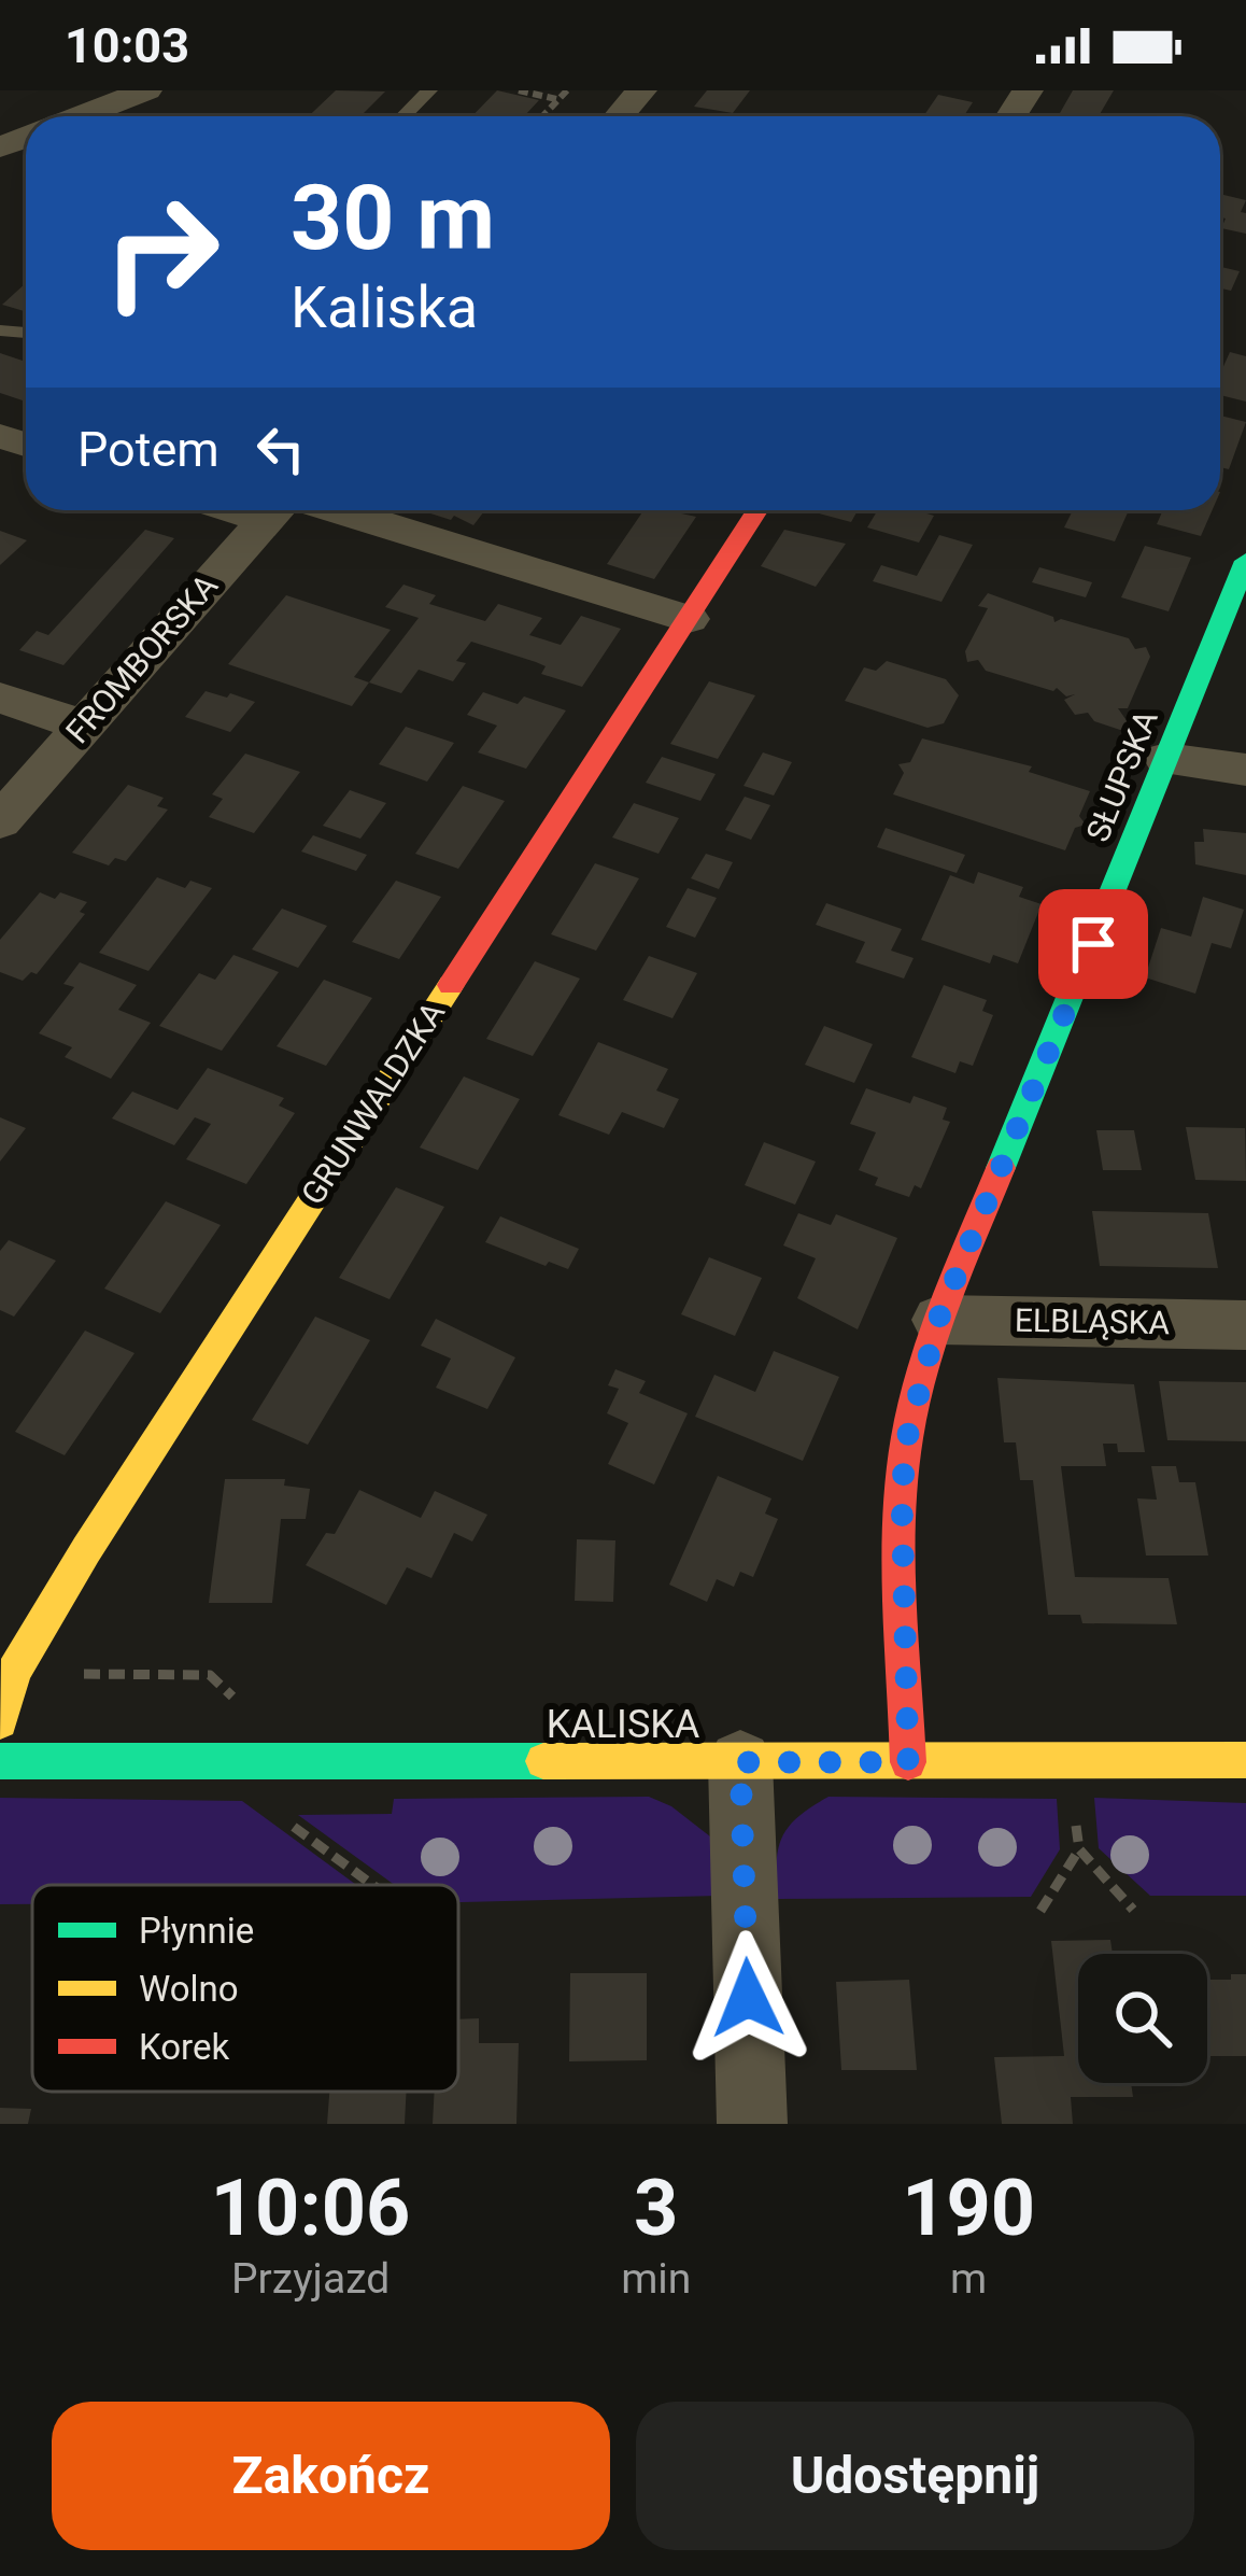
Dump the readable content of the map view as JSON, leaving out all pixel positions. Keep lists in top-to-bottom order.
{
  "streets": {
    "street": [
      "FROMBORSKA",
      "SŁUPSKA",
      "GRUNWALDZKA",
      "ELBLĄSKA",
      "KALISKA"
    ]
  },
  "crossings": [
    ["SŁUPSKA", "ELBLĄSKA"],
    ["SŁUPSKA", "KALISKA"]
  ],
  "legend": ["Płynnie", "Wolno", "Korek"],
  "page": {
    "status": "10:03",
    "turn": ["30 m", "Kaliska"],
    "then": "Potem",
    "eta": [
      "10:06",
      "Przyjazd",
      "3",
      "min",
      "190",
      "m"
    ],
    "buttons": ["Zakończ", "Udostępnij"]
  }
}
